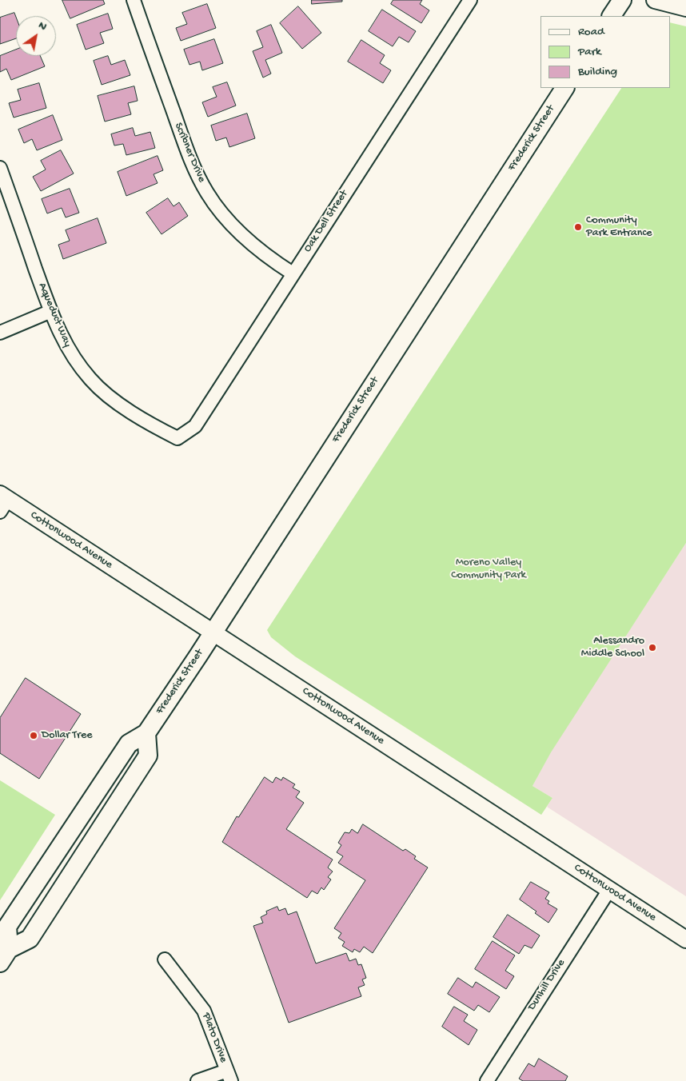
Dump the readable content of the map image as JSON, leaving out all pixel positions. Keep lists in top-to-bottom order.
{
  "streets": {
    "main road": ["Frederick Street"],
    "street": [
      "Scribner Drive",
      "Oak Dell Street",
      "Aqueduct Way",
      "Cottonwood Avenue",
      "Dunhill Drive",
      "Plato Drive"
    ]
  },
  "crossings": [
    ["Frederick Street", "Cottonwood Avenue"],
    ["Scribner Drive", "Oak Dell Street"],
    ["Oak Dell Street", "Aqueduct Way"],
    ["Cottonwood Avenue", "Dunhill Drive"]
  ],
  "parks": ["Moreno Valley Community Park"],
  "places": ["Community Park Entrance", "Alessandro Middle School", "Dollar Tree"],
  "legend": ["Road", "Park", "Building"],
  "north": "top right"
}
